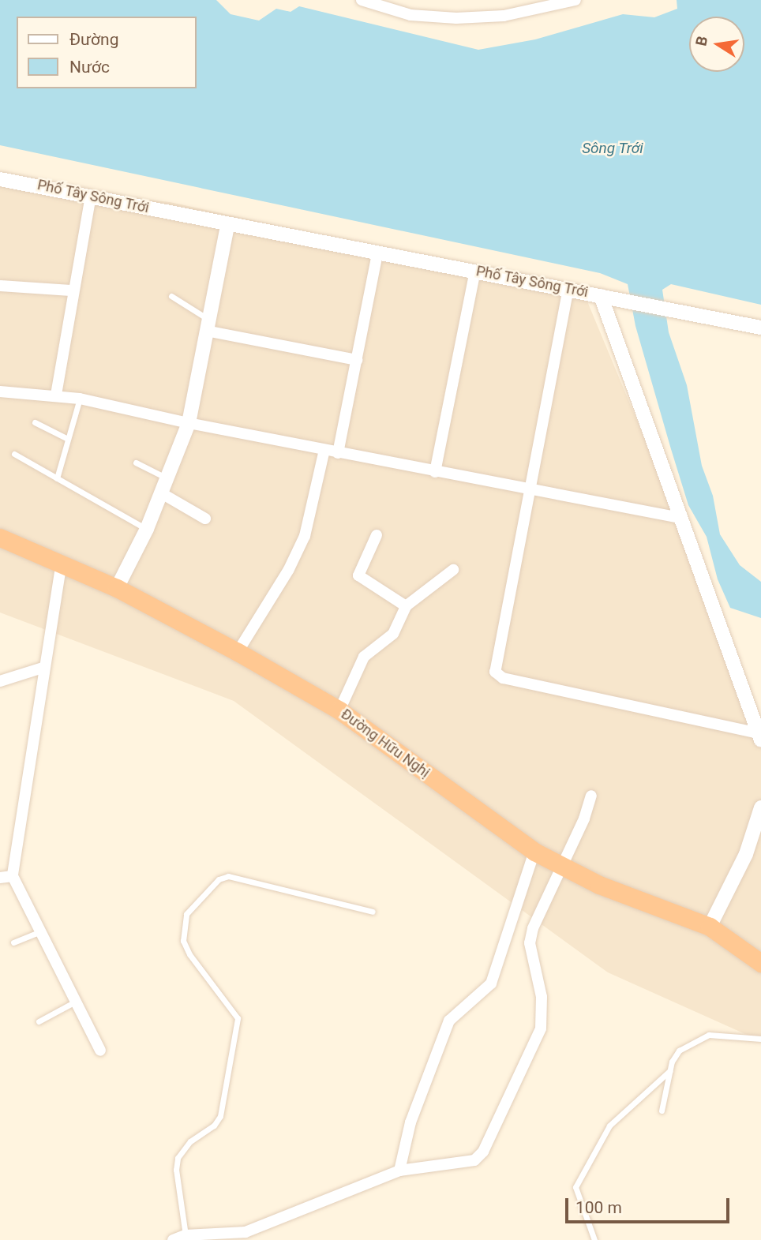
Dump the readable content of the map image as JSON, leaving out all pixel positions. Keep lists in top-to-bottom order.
{
  "streets": {
    "highway": ["Đường Hữu Nghị"],
    "street": ["Phố Tây Sông Trới"]
  },
  "water": ["Sông Trới"],
  "legend": ["Đường", "Nước"],
  "scale_bar": "100 m",
  "north": "left"
}
